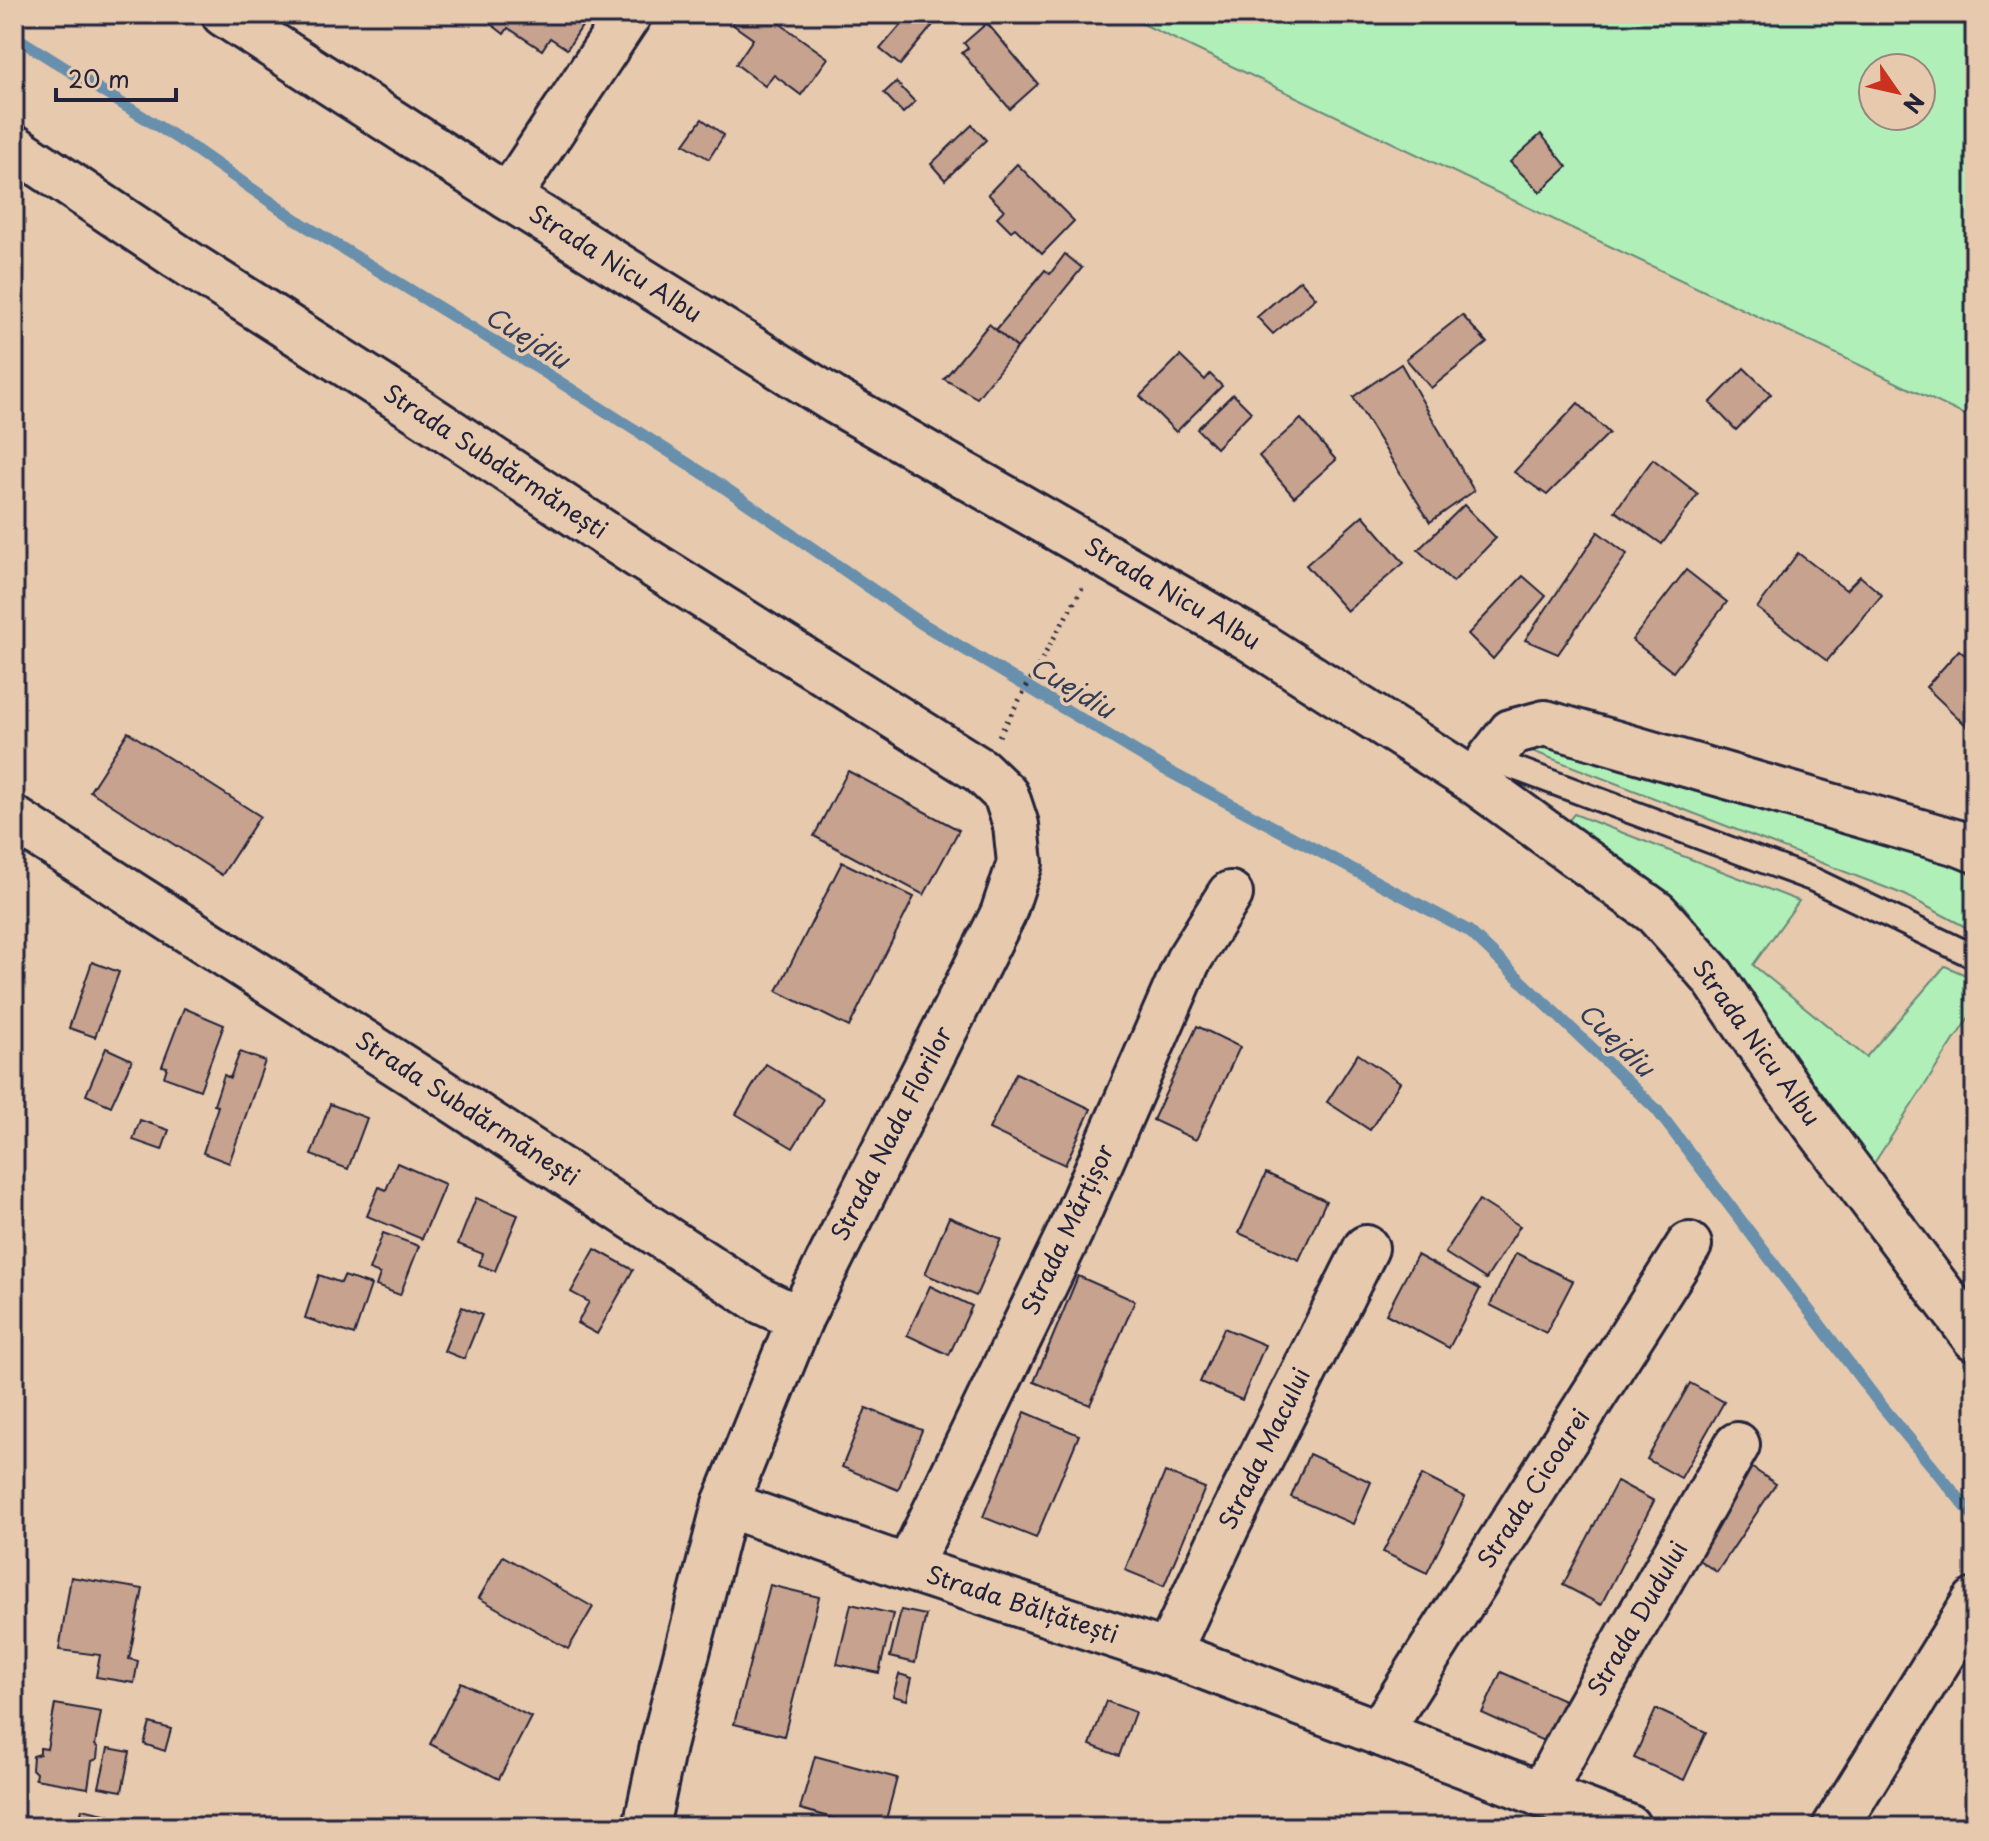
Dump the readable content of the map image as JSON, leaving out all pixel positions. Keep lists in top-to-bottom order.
{
  "streets": {
    "street": [
      "Strada Nicu Albu",
      "Strada Subdărmănești",
      "Strada Nada Florilor",
      "Strada Mărțișor",
      "Strada Macului",
      "Strada Cicoarei",
      "Strada Bălțătești",
      "Strada Dudului"
    ]
  },
  "crossings": [
    ["Strada Subdărmănești", "Strada Nada Florilor"],
    ["Strada Nada Florilor", "Strada Bălțătești"],
    ["Strada Mărțișor", "Strada Bălțătești"],
    ["Strada Macului", "Strada Bălțătești"],
    ["Strada Cicoarei", "Strada Bălțătești"],
    ["Strada Bălțătești", "Strada Dudului"]
  ],
  "water": ["Cuejdiu"],
  "scale_bar": "20 m",
  "north": "bottom right"
}
